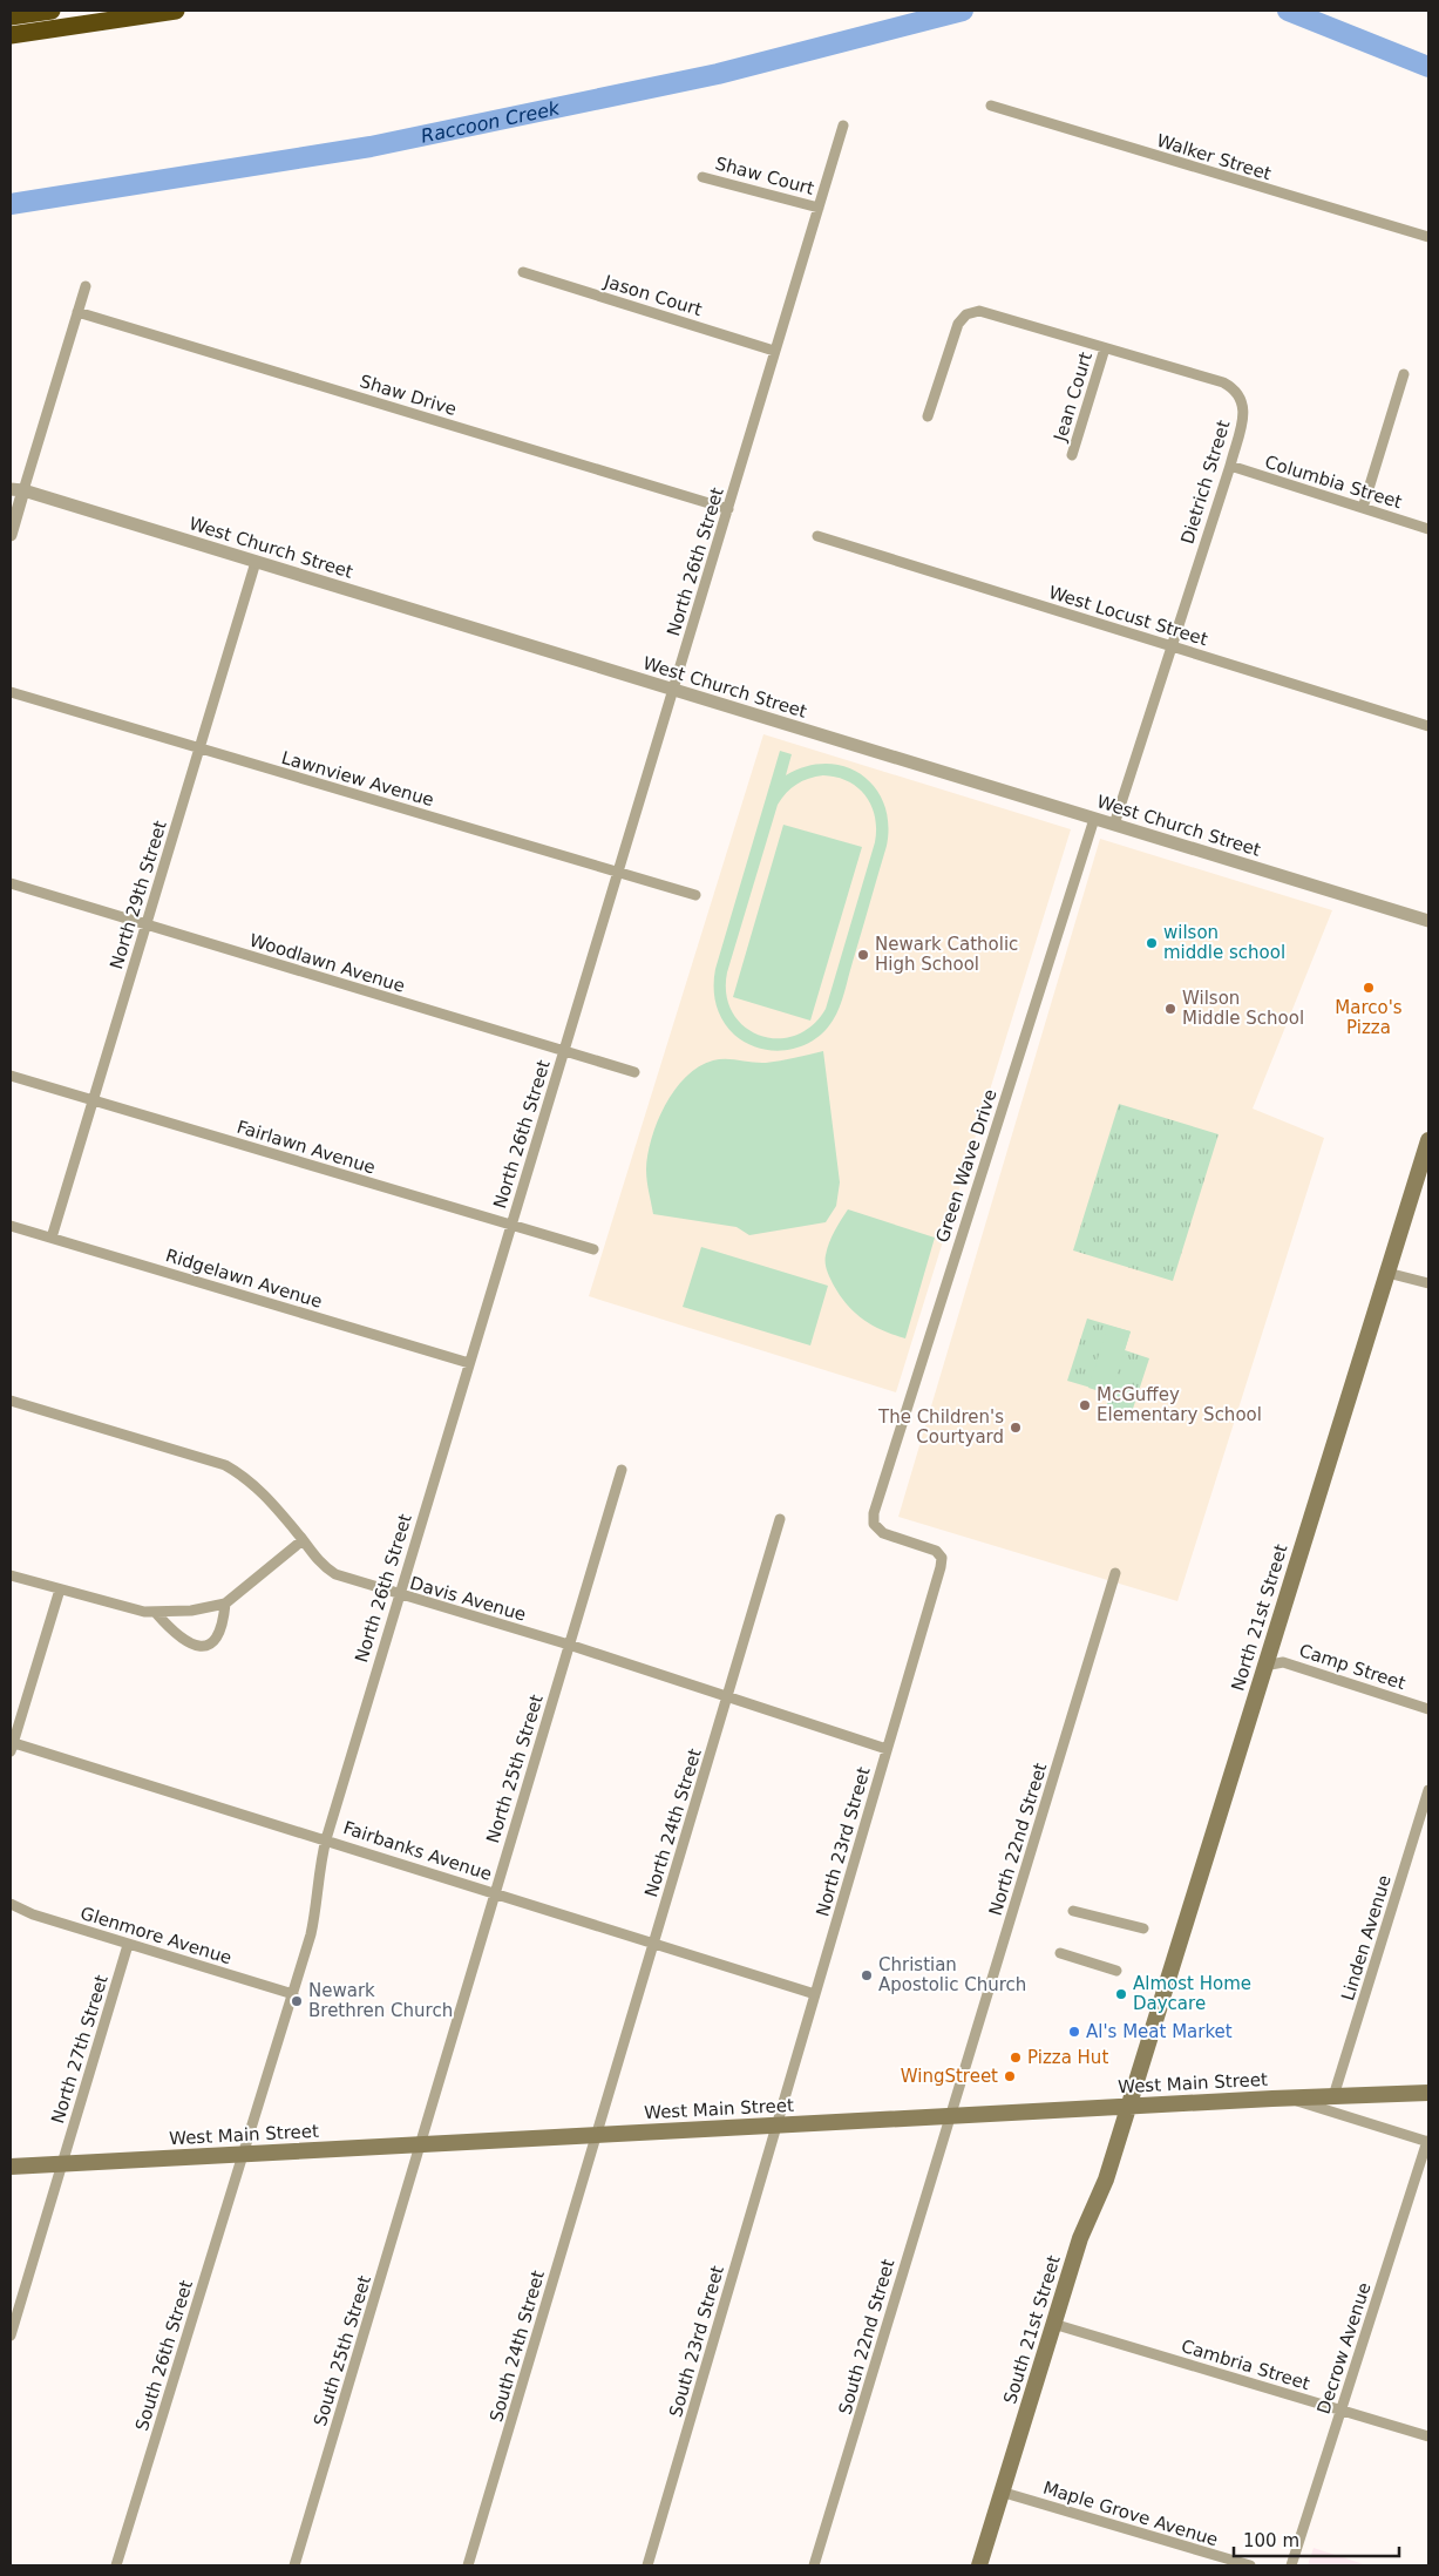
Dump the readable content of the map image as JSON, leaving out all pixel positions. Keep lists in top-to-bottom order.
{
  "streets": {
    "main road": ["North 21st Street", "West Main Street", "South 21st Street"],
    "street": [
      "Walker Street",
      "Shaw Court",
      "Jason Court",
      "Shaw Drive",
      "Jean Court",
      "Dietrich Street",
      "Columbia Street",
      "West Church Street",
      "North 26th Street",
      "West Locust Street",
      "Lawnview Avenue",
      "North 29th Street",
      "Woodlawn Avenue",
      "Fairlawn Avenue",
      "Green Wave Drive",
      "Ridgelawn Avenue",
      "Davis Avenue",
      "Camp Street",
      "North 25th Street",
      "North 24th Street",
      "North 22nd Street",
      "North 23rd Street",
      "Fairbanks Avenue",
      "Glenmore Avenue",
      "Linden Avenue",
      "North 27th Street",
      "South 22nd Street",
      "South 23rd Street",
      "South 24th Street",
      "Decrow Avenue",
      "South 25th Street",
      "South 26th Street",
      "Cambria Street",
      "Maple Grove Avenue"
    ]
  },
  "crossings": [
    ["Shaw Court", "North 26th Street"],
    ["Jason Court", "North 26th Street"],
    ["Shaw Drive", "North 26th Street"],
    ["Jean Court", "Dietrich Street"],
    ["Dietrich Street", "Columbia Street"],
    ["Dietrich Street", "West Church Street"],
    ["Dietrich Street", "West Locust Street"],
    ["West Church Street", "North 26th Street"],
    ["West Church Street", "North 29th Street"],
    ["West Church Street", "Green Wave Drive"],
    ["North 26th Street", "Lawnview Avenue"],
    ["North 26th Street", "Woodlawn Avenue"],
    ["North 26th Street", "Fairlawn Avenue"],
    ["North 26th Street", "Ridgelawn Avenue"],
    ["North 26th Street", "Davis Avenue"],
    ["North 26th Street", "Fairbanks Avenue"],
    ["North 26th Street", "Glenmore Avenue"],
    ["North 26th Street", "West Main Street"],
    ["North 26th Street", "South 26th Street"],
    ["Lawnview Avenue", "North 29th Street"],
    ["North 29th Street", "Woodlawn Avenue"],
    ["North 29th Street", "Fairlawn Avenue"],
    ["North 29th Street", "Ridgelawn Avenue"],
    ["Green Wave Drive", "North 23rd Street"],
    ["Davis Avenue", "North 25th Street"],
    ["Davis Avenue", "North 24th Street"],
    ["Davis Avenue", "North 23rd Street"],
    ["North 21st Street", "Camp Street"],
    ["North 21st Street", "West Main Street"],
    ["North 21st Street", "South 21st Street"],
    ["North 25th Street", "Fairbanks Avenue"],
    ["North 25th Street", "West Main Street"],
    ["North 25th Street", "South 25th Street"],
    ["North 24th Street", "Fairbanks Avenue"],
    ["North 24th Street", "West Main Street"],
    ["North 24th Street", "South 24th Street"],
    ["North 22nd Street", "West Main Street"],
    ["North 22nd Street", "South 22nd Street"],
    ["North 23rd Street", "Fairbanks Avenue"],
    ["North 23rd Street", "West Main Street"],
    ["North 23rd Street", "South 23rd Street"],
    ["Glenmore Avenue", "North 27th Street"],
    ["Linden Avenue", "West Main Street"],
    ["North 27th Street", "West Main Street"],
    ["West Main Street", "South 21st Street"],
    ["West Main Street", "South 22nd Street"],
    ["West Main Street", "South 23rd Street"],
    ["West Main Street", "South 24th Street"],
    ["West Main Street", "South 25th Street"],
    ["West Main Street", "South 26th Street"],
    ["South 21st Street", "Cambria Street"],
    ["South 21st Street", "Maple Grove Avenue"],
    ["Decrow Avenue", "Cambria Street"]
  ],
  "water": ["Raccoon Creek"],
  "places": [
    "wilson middle school",
    "Newark Catholic High School",
    "Marco's Pizza",
    "Wilson Middle School",
    "McGuffey Elementary School",
    "The Children's Courtyard",
    "Christian Apostolic Church",
    "Almost Home Daycare",
    "Newark Brethren Church",
    "Al's Meat Market",
    "Pizza Hut",
    "WingStreet"
  ],
  "scale_bar": "100 m"
}
